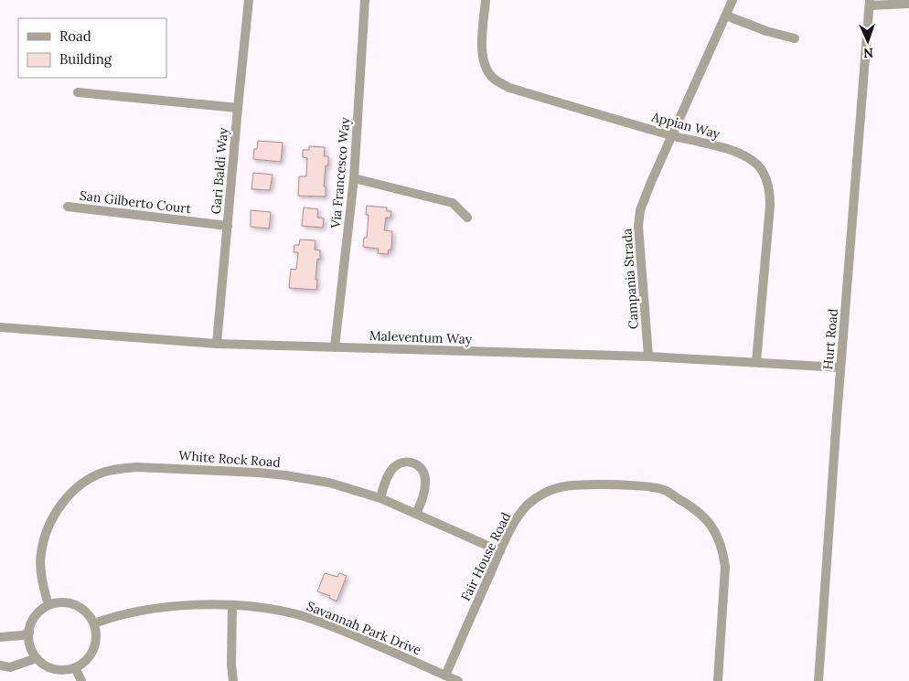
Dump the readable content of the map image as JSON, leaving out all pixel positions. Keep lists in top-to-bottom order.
{
  "streets": {
    "street": [
      "Appian Way",
      "Gari Baldi Way",
      "Via Francesco Way",
      "San Gilberto Court",
      "Campania Strada",
      "Maleventum Way",
      "Hurt Road",
      "White Rock Road",
      "Fair House Road",
      "Savannah Park Drive"
    ]
  },
  "crossings": [
    ["Appian Way", "Campania Strada"],
    ["Appian Way", "Maleventum Way"],
    ["Gari Baldi Way", "San Gilberto Court"],
    ["Gari Baldi Way", "Maleventum Way"],
    ["Via Francesco Way", "Maleventum Way"],
    ["Campania Strada", "Maleventum Way"],
    ["Maleventum Way", "Hurt Road"],
    ["White Rock Road", "Fair House Road"],
    ["White Rock Road", "Savannah Park Drive"],
    ["Fair House Road", "Savannah Park Drive"]
  ],
  "legend": ["Road", "Building"],
  "north": "bottom"
}
